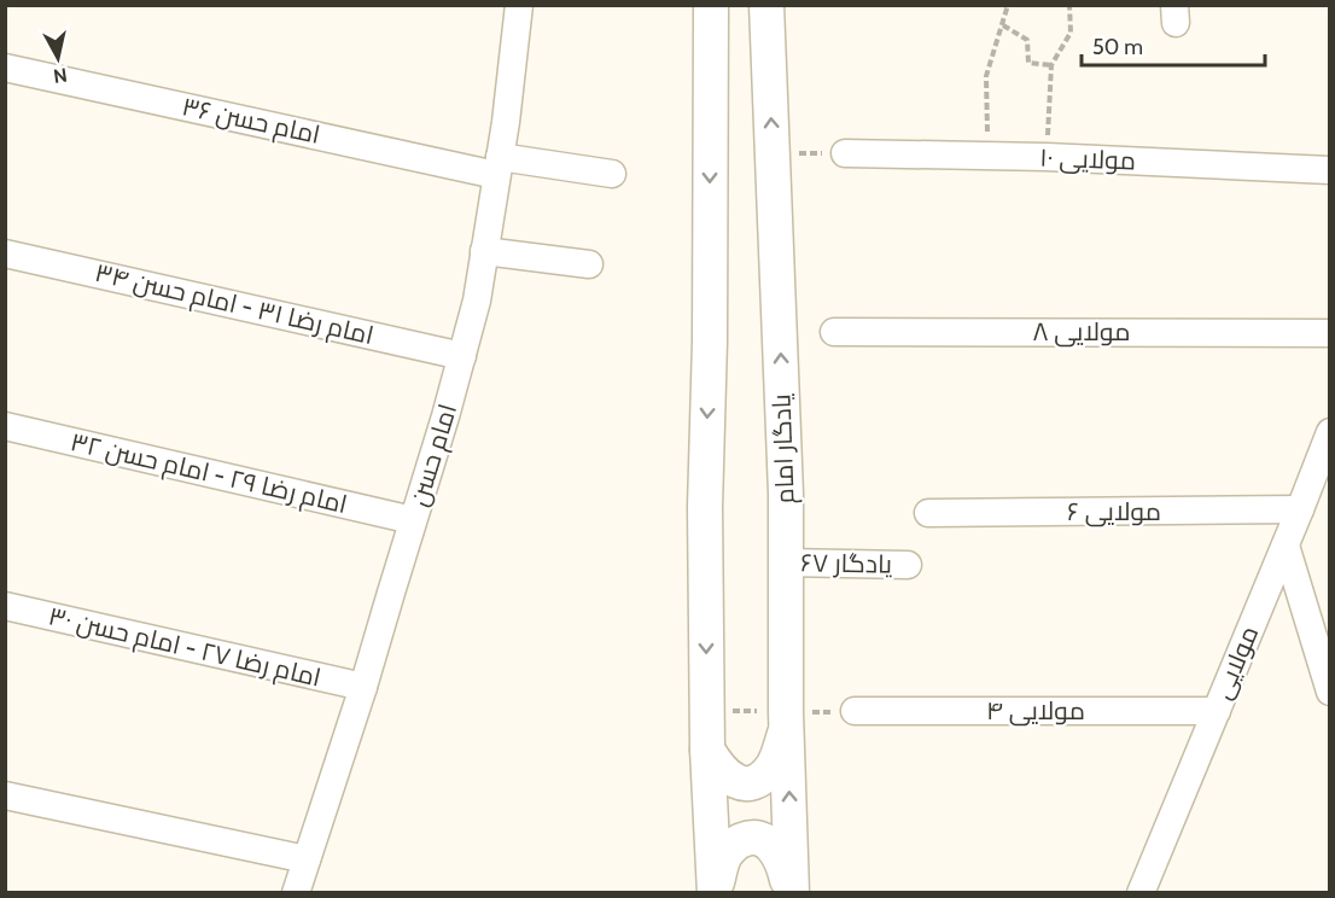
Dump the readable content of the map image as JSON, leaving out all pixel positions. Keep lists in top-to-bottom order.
{
  "streets": {
    "main road": ["یادگار امام"],
    "street": [
      "امام حسن ۳۶",
      "مولایی ۱۰",
      "امام رضا ۳۱ - امام حسن ۳۴",
      "مولایی ۸",
      "امام حسن",
      "امام رضا ۲۹ - امام حسن ۳۲",
      "مولایی ۶",
      "یادگار ۶۷",
      "امام رضا ۲۷ - امام حسن ۳۰",
      "مولایی",
      "مولایی ۴"
    ]
  },
  "crossings": [
    ["امام حسن ۳۶", "امام حسن"],
    ["امام رضا ۳۱ - امام حسن ۳۴", "امام حسن"],
    ["یادگار امام", "یادگار ۶۷"],
    ["امام حسن", "امام رضا ۲۹ - امام حسن ۳۲"],
    ["امام حسن", "امام رضا ۲۷ - امام حسن ۳۰"],
    ["مولایی ۶", "مولایی"],
    ["مولایی", "مولایی ۴"]
  ],
  "scale_bar": "50 m",
  "north": "bottom"
}
